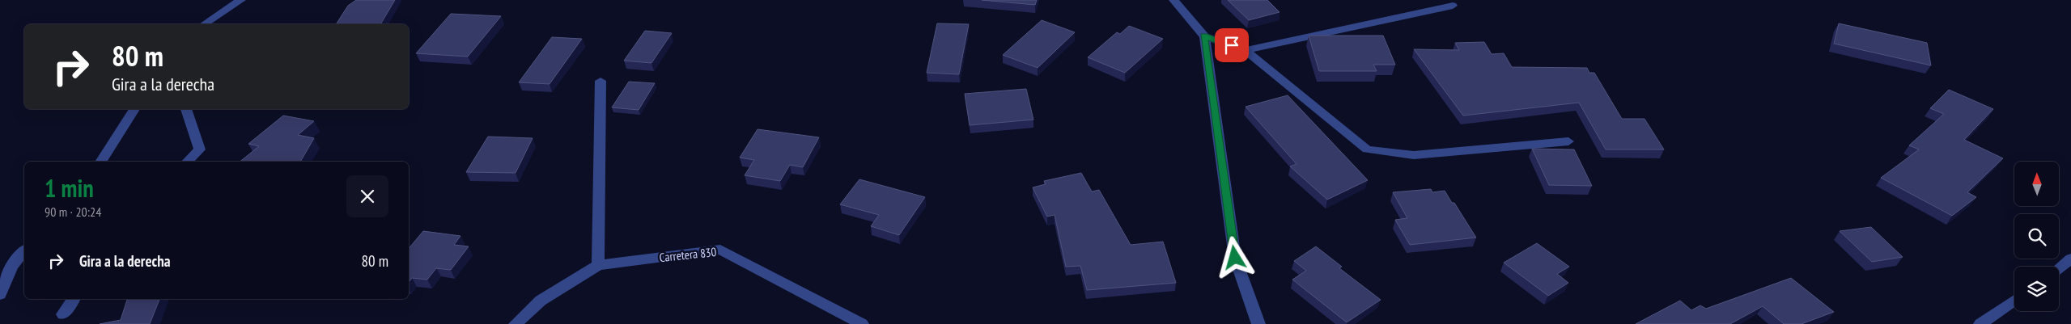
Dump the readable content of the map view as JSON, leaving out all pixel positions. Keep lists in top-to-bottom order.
{
  "streets": {
    "street": ["Carretera 830"]
  },
  "north": "top",
  "page": {
    "turn": ["80 m", "Gira a la derecha"],
    "heading": ["1 min", "90 m · 20:24"],
    "list": [
      {
        "name": "Gira a la derecha",
        "value": "80 m"
      }
    ]
  }
}
